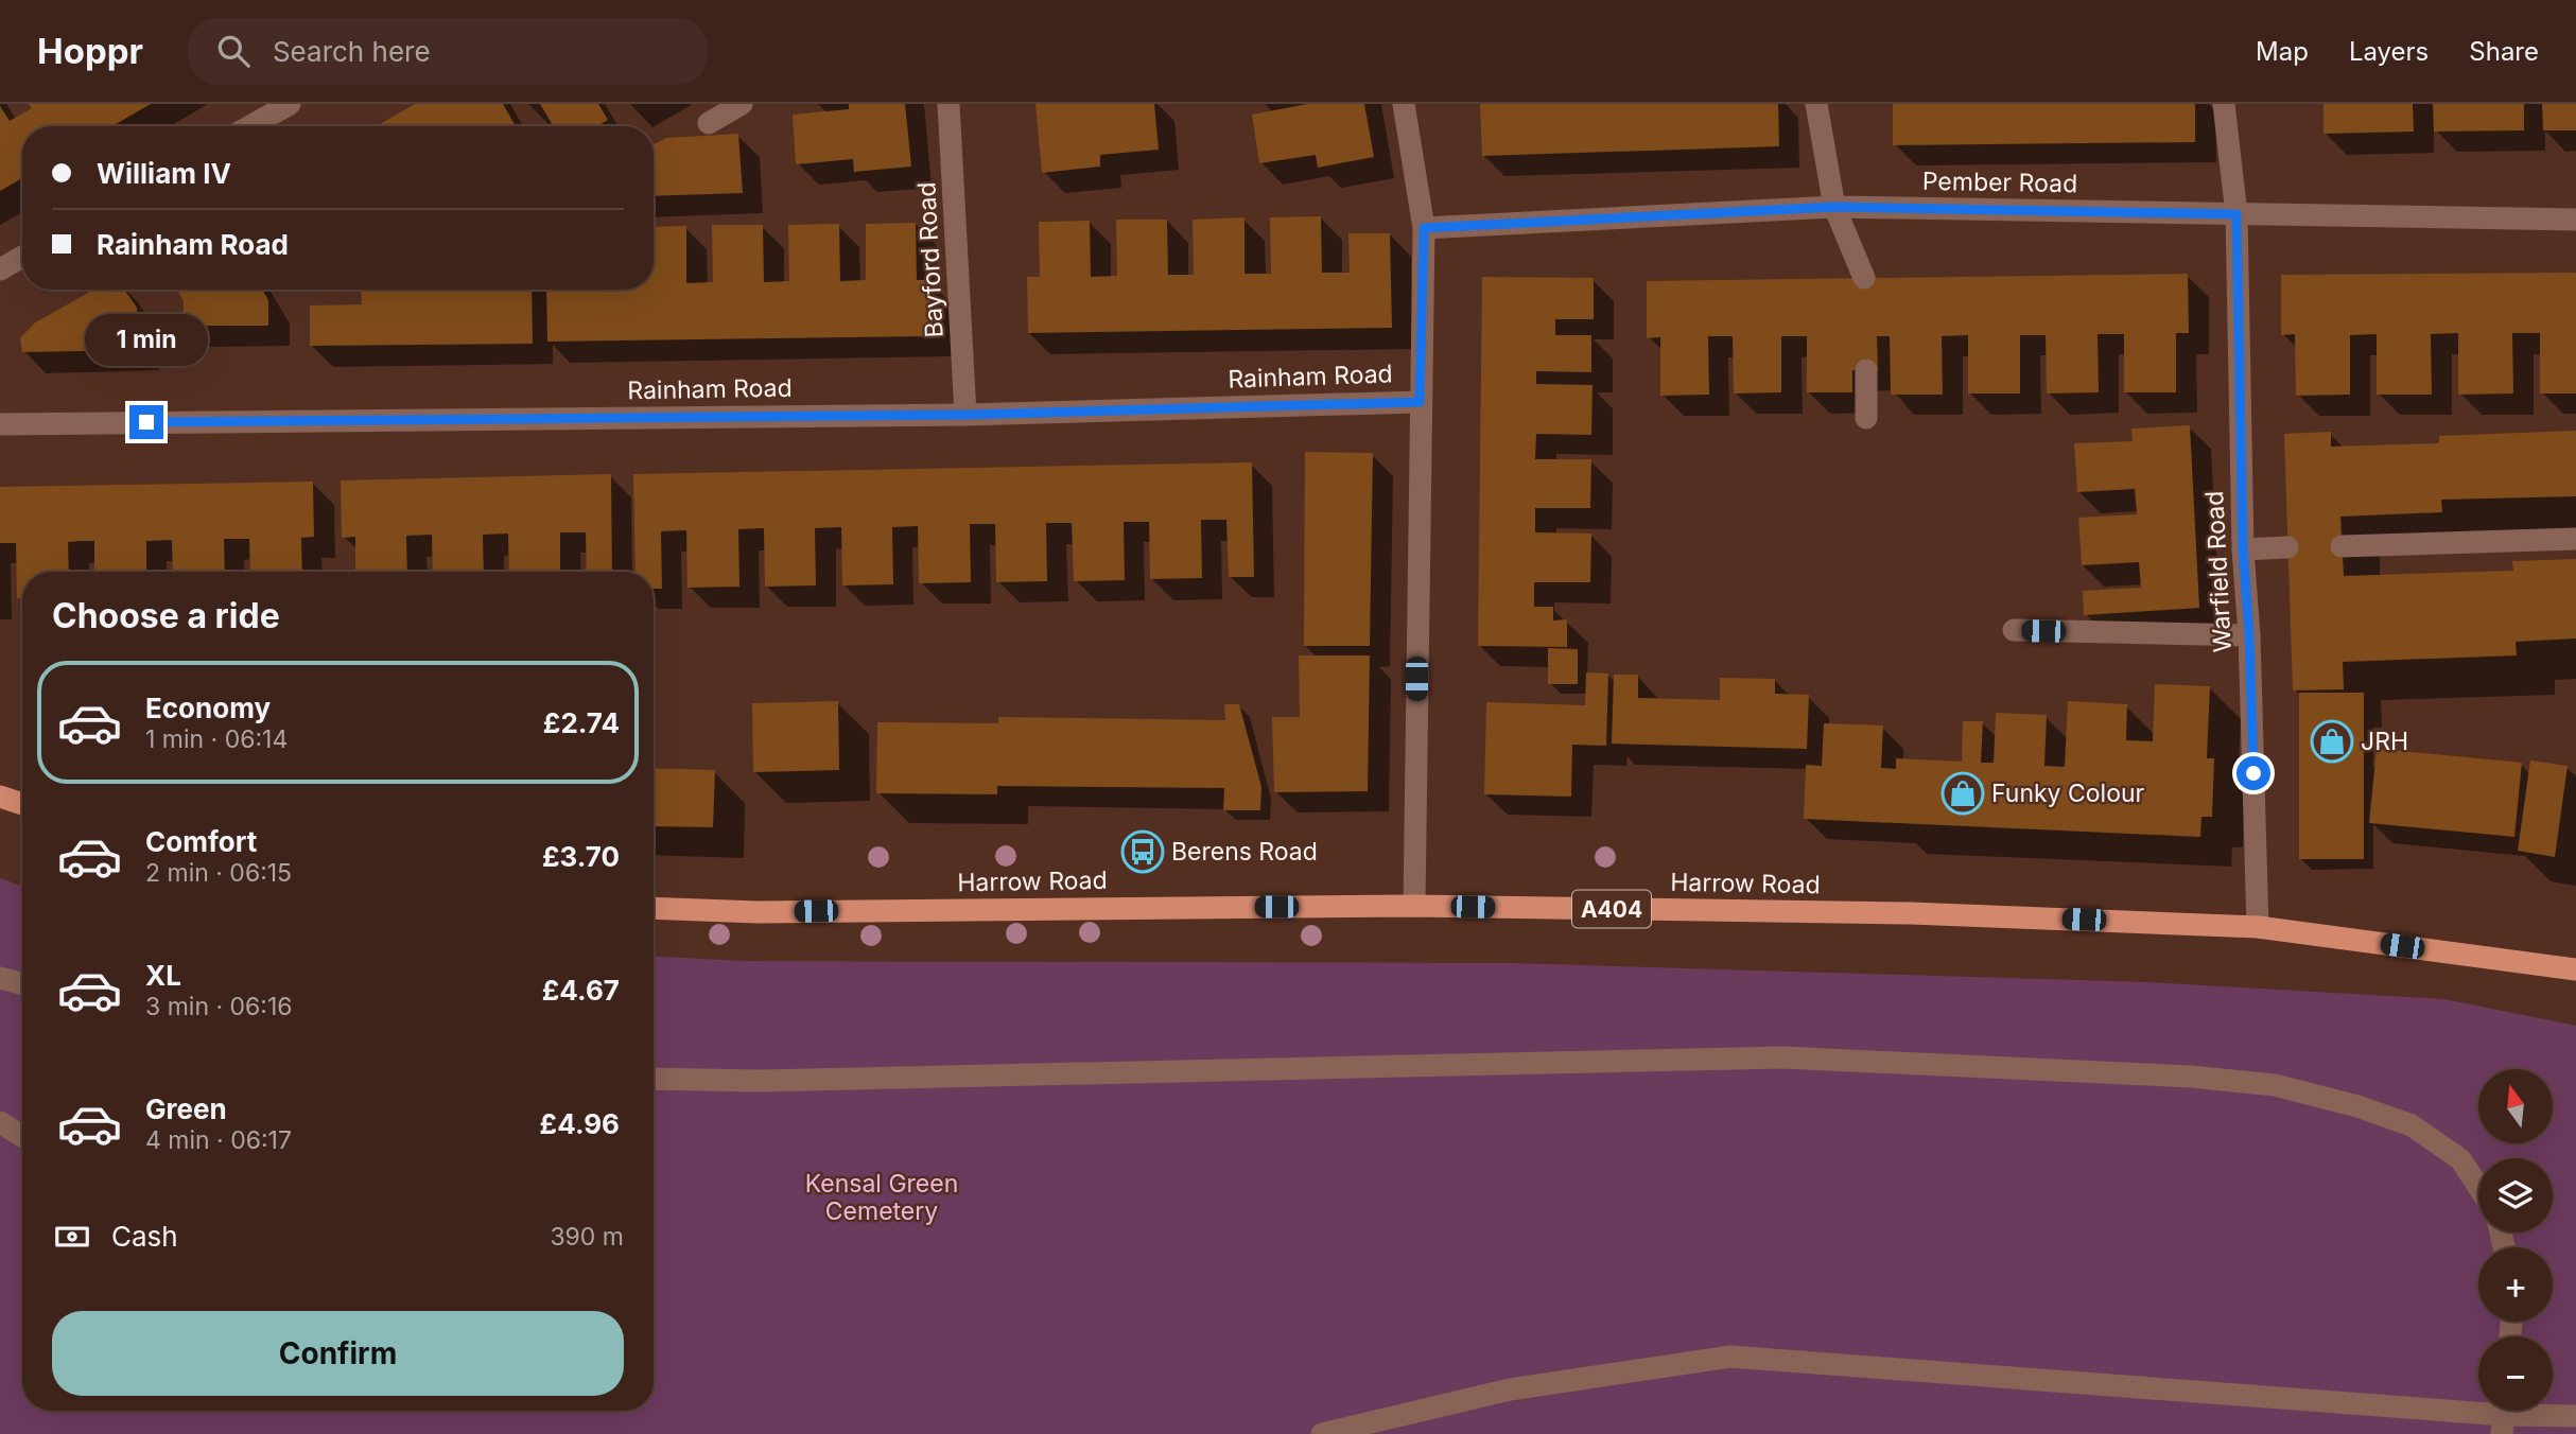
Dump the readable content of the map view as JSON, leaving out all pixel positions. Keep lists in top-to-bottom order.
{
  "streets": {
    "main road": ["Harrow Road", "A404"],
    "street": [
      "Pember Road",
      "Bayford Road",
      "Rainham Road",
      "Warfield Road"
    ]
  },
  "crossings": [
    ["Pember Road", "Warfield Road"],
    ["Bayford Road", "Rainham Road"],
    ["Warfield Road", "Harrow Road"]
  ],
  "parks": ["Kensal Green Cemetery"],
  "places": {
    "shop": ["JRH", "Funky Colour"],
    "bus stop": ["Berens Road"]
  },
  "north": "top",
  "page": {
    "header": "Hoppr",
    "search": "Search here",
    "nav": ["Map", "Layers", "Share"],
    "banner": ["William IV", "Rainham Road"],
    "bubble": "1 min",
    "heading": "Choose a ride",
    "list": [
      {
        "name": "Economy",
        "note": "1 min · 06:14",
        "value": "£2.74"
      },
      {
        "name": "Comfort",
        "note": "2 min · 06:15",
        "value": "£3.70"
      },
      {
        "name": "XL",
        "note": "3 min · 06:16",
        "value": "£4.67"
      },
      {
        "name": "Green",
        "note": "4 min · 06:17",
        "value": "£4.96"
      }
    ],
    "map_buttons": ["+", "−"],
    "pay": ["Cash", "390 m"],
    "buttons": "Confirm"
  }
}
